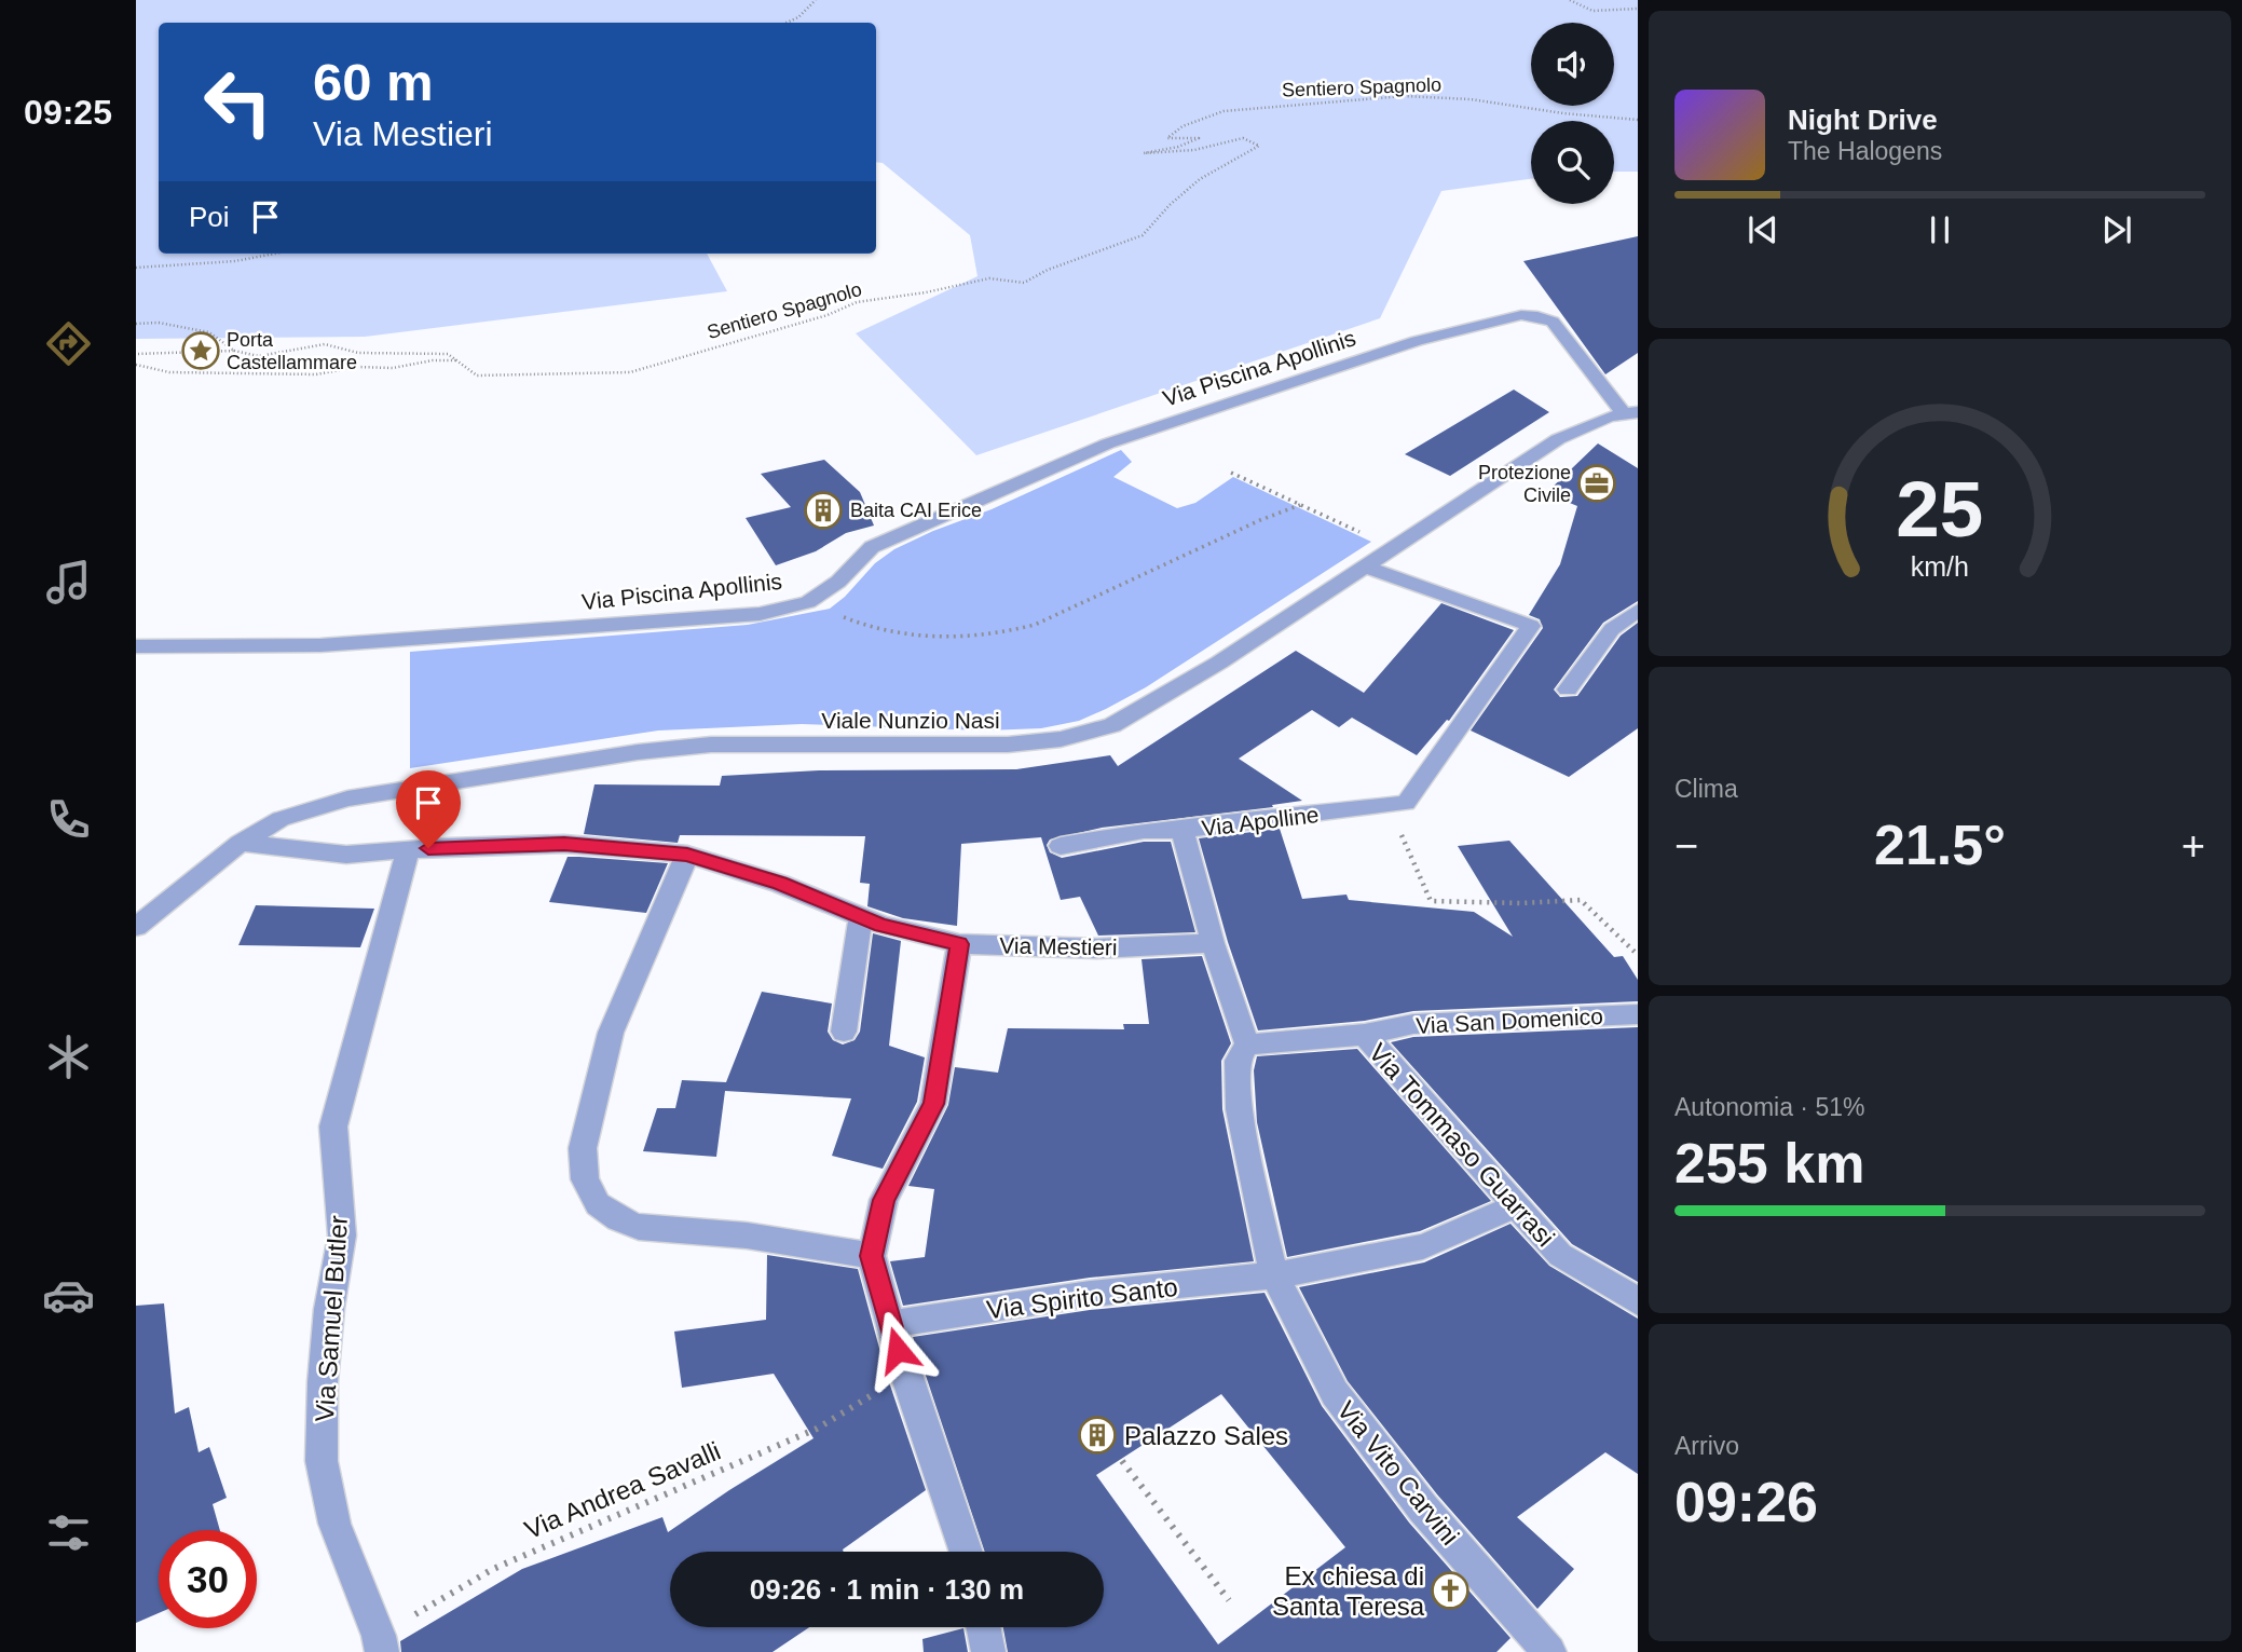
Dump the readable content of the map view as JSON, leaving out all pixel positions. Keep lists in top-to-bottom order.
{
  "streets": {
    "street": [
      "Via Piscina Apollinis",
      "Viale Nunzio Nasi",
      "Via Apolline",
      "Via Mestieri",
      "Via San Domenico",
      "Via Tommaso Guarrasi",
      "Via Spirito Santo",
      "Via Samuel Butler",
      "Via Vito Carvini"
    ],
    "path": ["Sentiero Spagnolo", "Via Andrea Savalli"]
  },
  "crossings": [
    ["Via Piscina Apollinis", "Viale Nunzio Nasi"],
    ["Viale Nunzio Nasi", "Via Apolline"],
    ["Viale Nunzio Nasi", "Via Mestieri"],
    ["Via Apolline", "Via Mestieri"],
    ["Via Apolline", "Via San Domenico"],
    ["Via Mestieri", "Via Samuel Butler"],
    ["Via San Domenico", "Via Tommaso Guarrasi"],
    ["Via Tommaso Guarrasi", "Via Spirito Santo"],
    ["Via Spirito Santo", "Via Vito Carvini"],
    ["Via Samuel Butler", "Via Andrea Savalli"]
  ],
  "places": {
    "place": ["Porta Castellammare"],
    "office": ["Protezione Civile"],
    "building": ["Baita CAI Erice", "Palazzo Sales"],
    "church": ["Ex chiesa di Santa Teresa"]
  },
  "page": {
    "tabs": "09:25",
    "turn": ["60 m", "Via Mestieri"],
    "song": ["Night Drive", "The Halogens"],
    "then": "Poi",
    "tile": [
      "Clima",
      ["Autonomia · 51%", "255 km"],
      ["Arrivo", "09:26"]
    ],
    "heat": ["−", "21.5°", "+"],
    "limit": "30",
    "trip": "09:26 · 1 min · 130 m",
    "gauge": ["25", "km/h"]
  }
}
